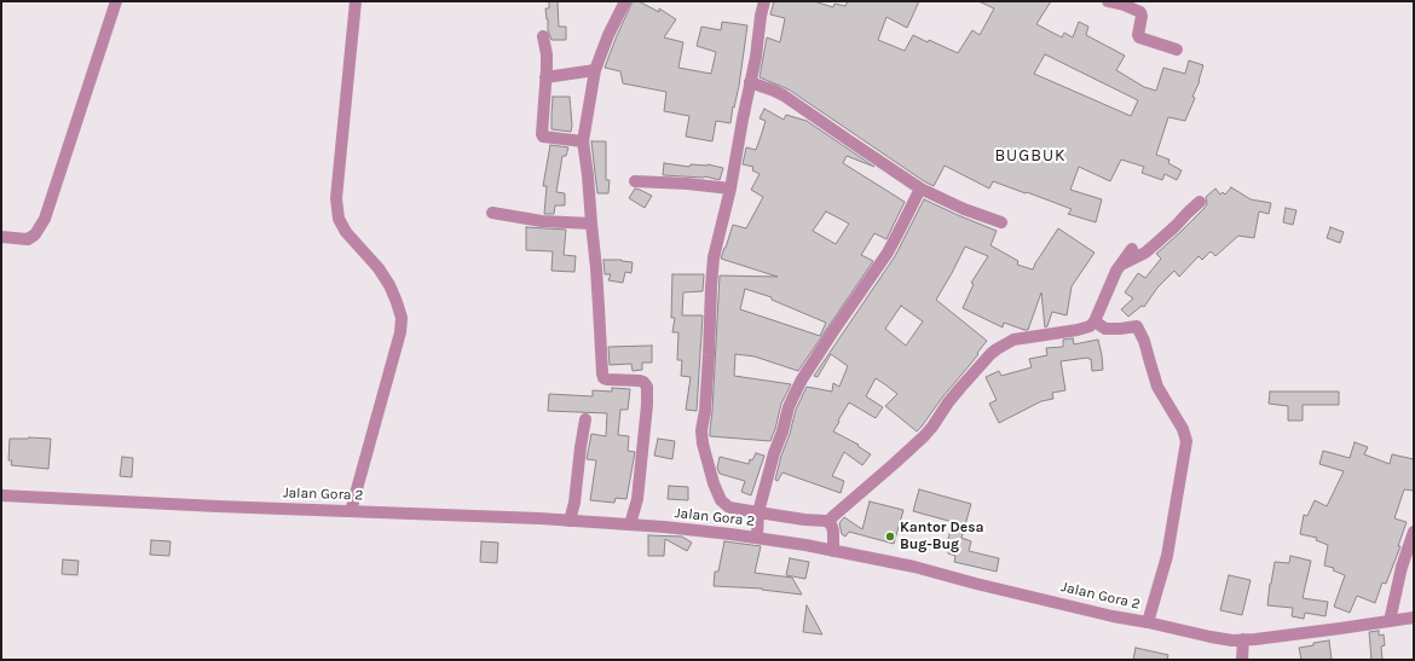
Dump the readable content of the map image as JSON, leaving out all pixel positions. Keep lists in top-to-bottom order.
{
  "streets": {
    "street": ["Jalan Gora 2"]
  },
  "districts": ["BUGBUK"],
  "places": ["Kantor Desa Bug-Bug"]
}
